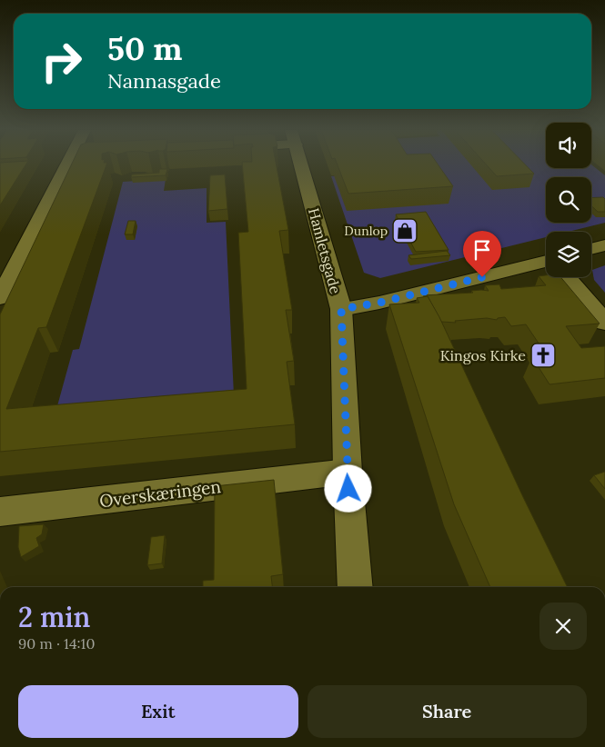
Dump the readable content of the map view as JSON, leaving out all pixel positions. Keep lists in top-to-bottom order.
{
  "streets": {
    "street": ["Hamletsgade", "Overskæringen"]
  },
  "crossings": [
    ["Hamletsgade", "Overskæringen"]
  ],
  "places": {
    "shop": ["Dunlop"],
    "church": ["Kingos Kirke"]
  },
  "page": {
    "turn": ["50 m", "Nannasgade"],
    "heading": ["2 min", "90 m · 14:10"],
    "buttons": ["Exit", "Share"]
  }
}
